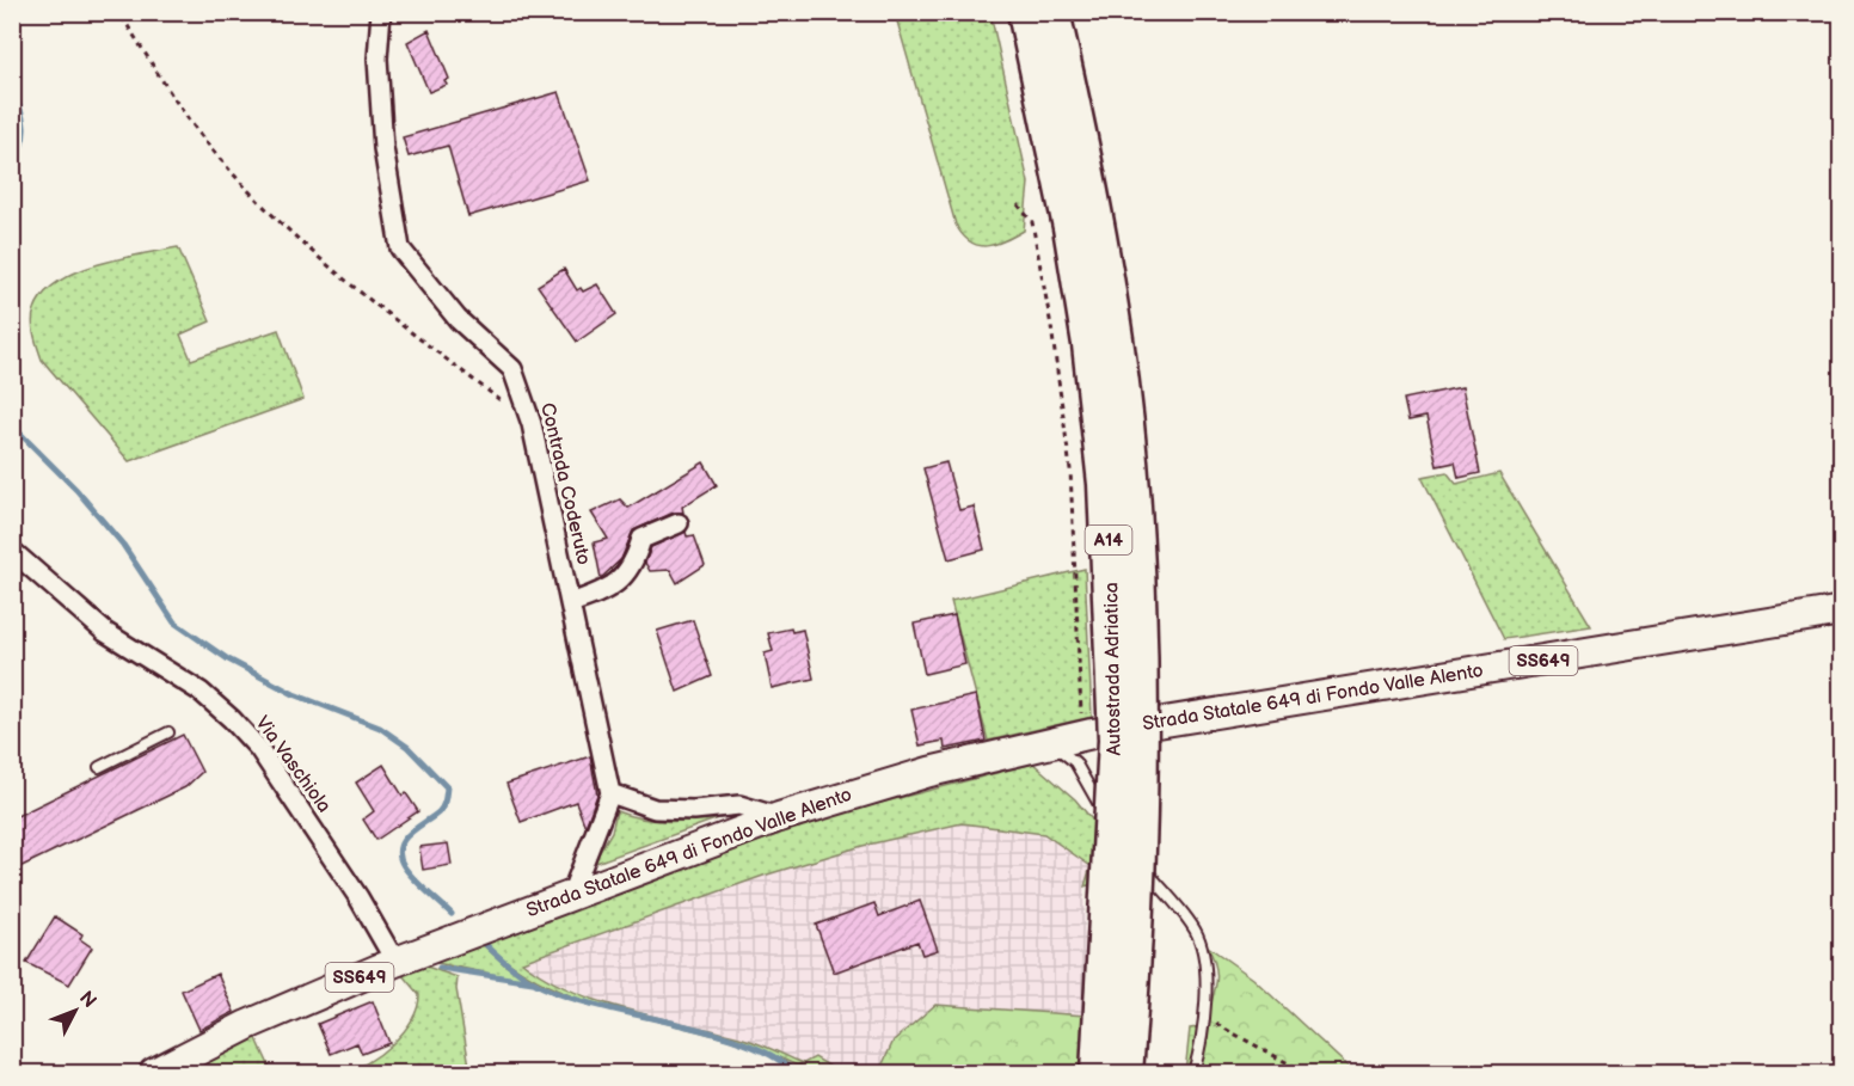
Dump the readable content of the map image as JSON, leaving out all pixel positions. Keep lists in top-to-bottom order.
{
  "streets": {
    "highway": ["A14", "Autostrada Adriatica"],
    "main road": ["SS649", "Strada Statale 649 di Fondo Valle Alento"],
    "street": ["Contrada Coderuto", "Via Vaschiola"]
  },
  "crossings": [
    ["Strada Statale 649 di Fondo Valle Alento", "Via Vaschiola"]
  ],
  "north": "top right"
}
